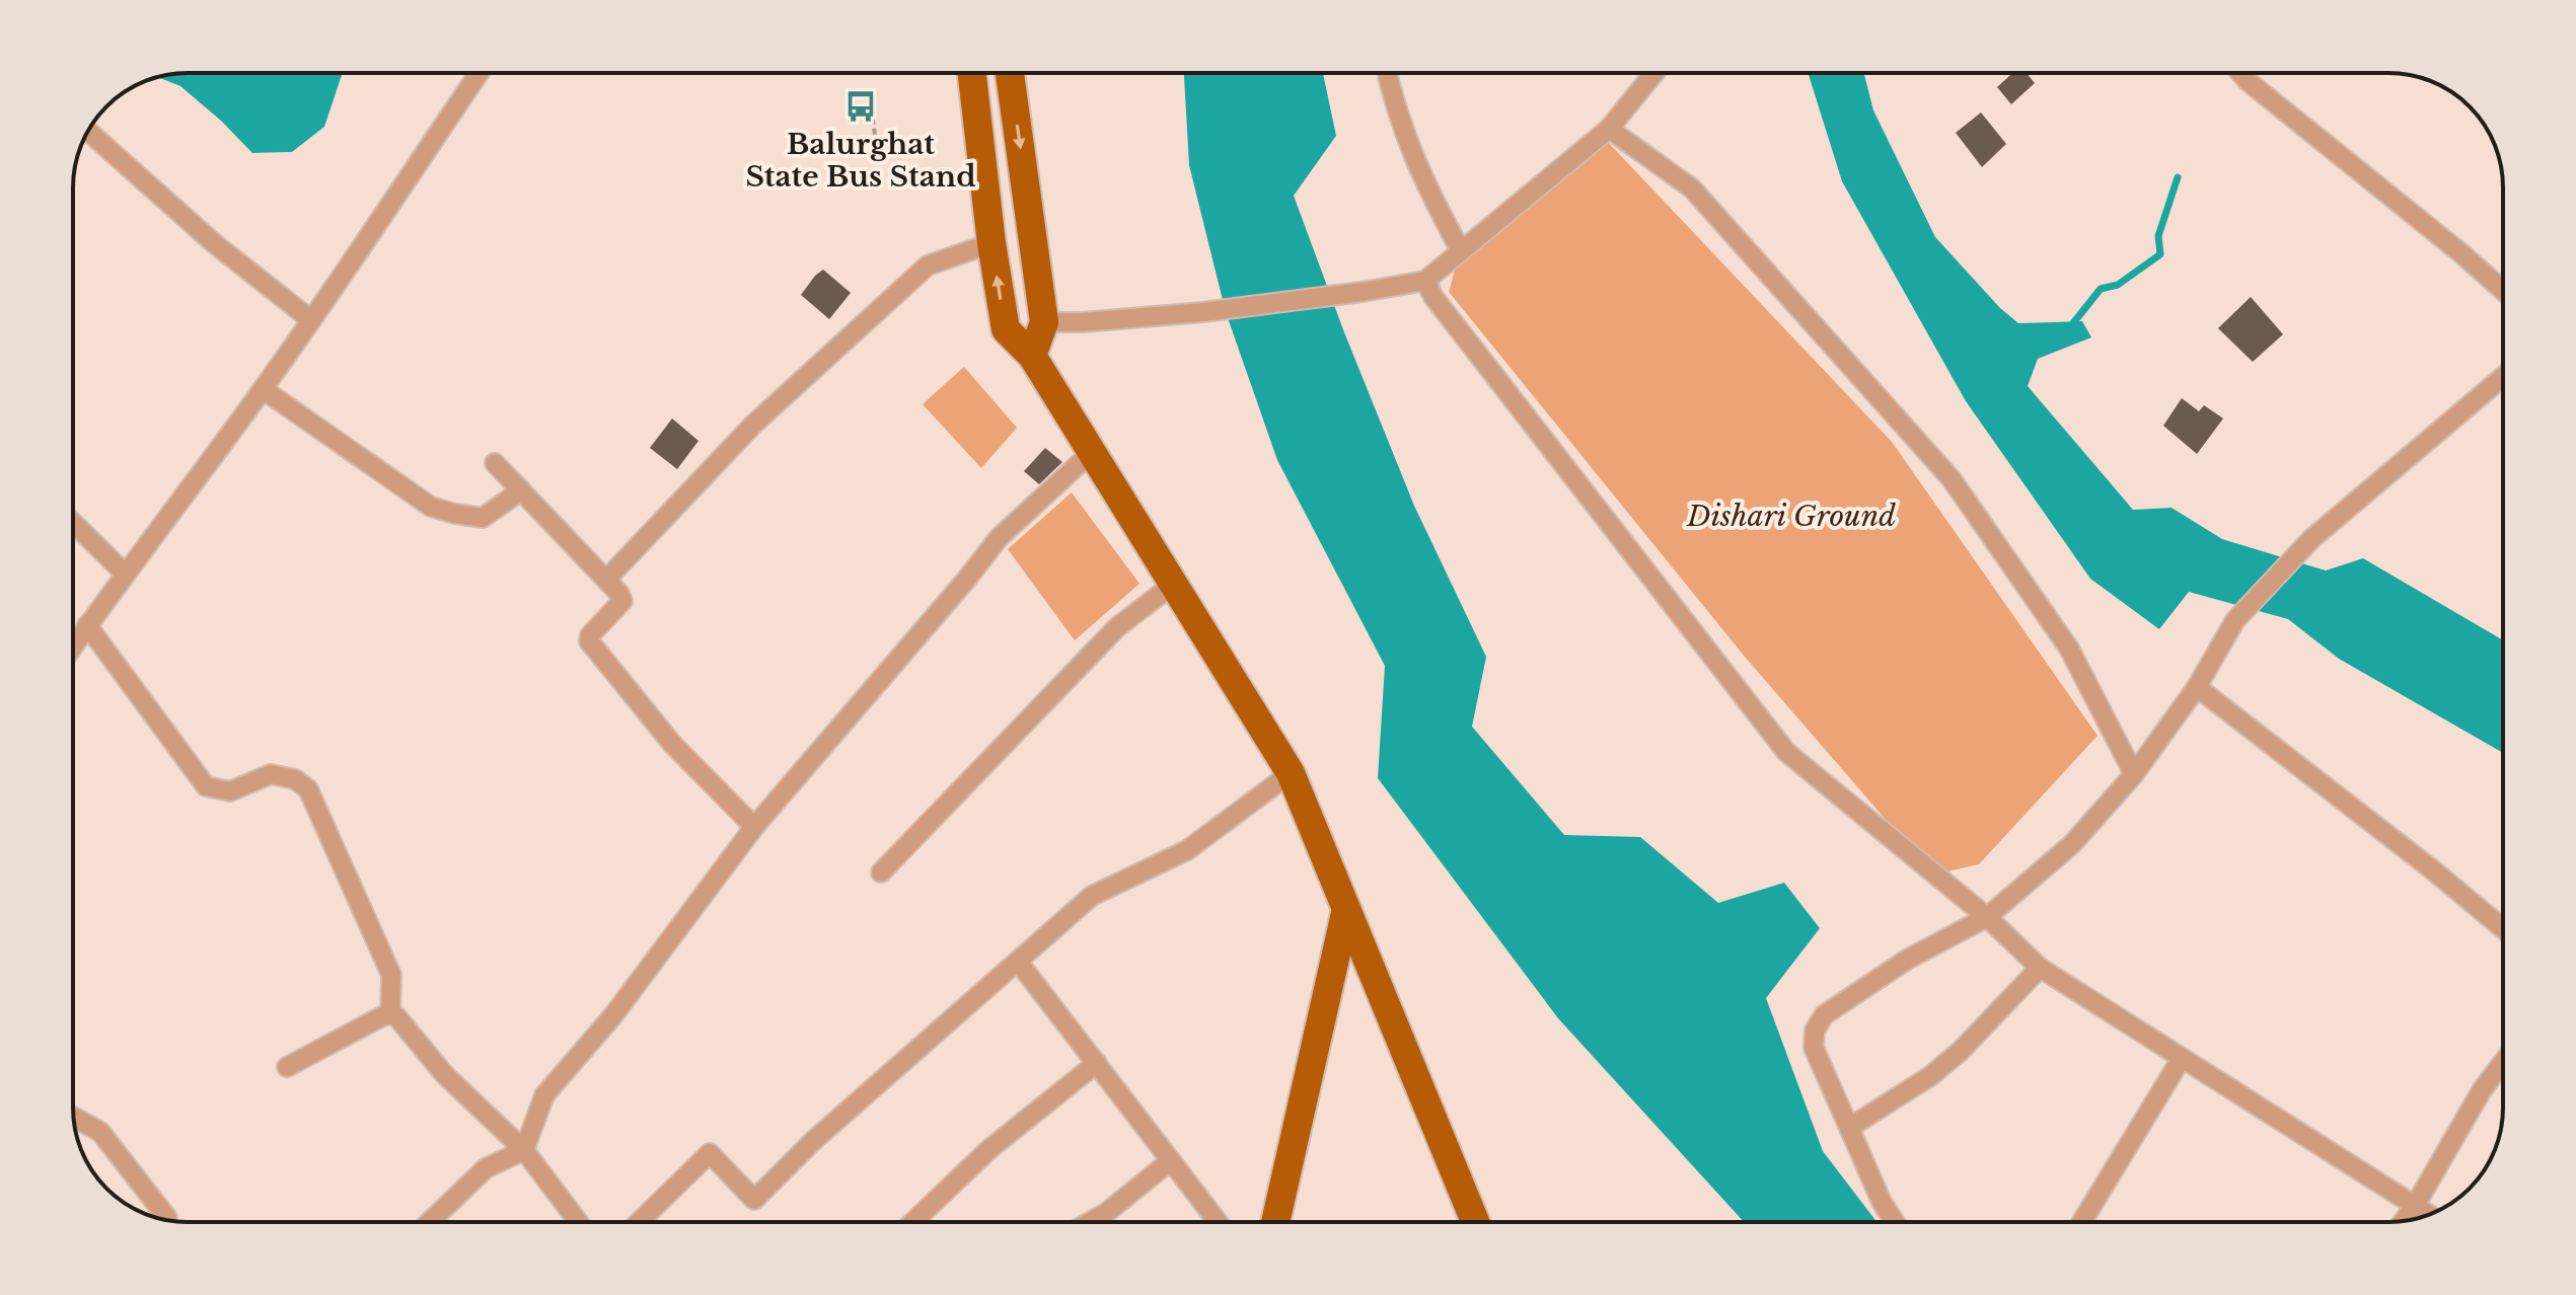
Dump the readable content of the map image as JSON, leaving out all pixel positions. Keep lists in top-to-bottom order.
{
  "parks": ["Dishari Ground"],
  "places": {
    "bus stop": ["Balurghat State Bus Stand"]
  }
}
